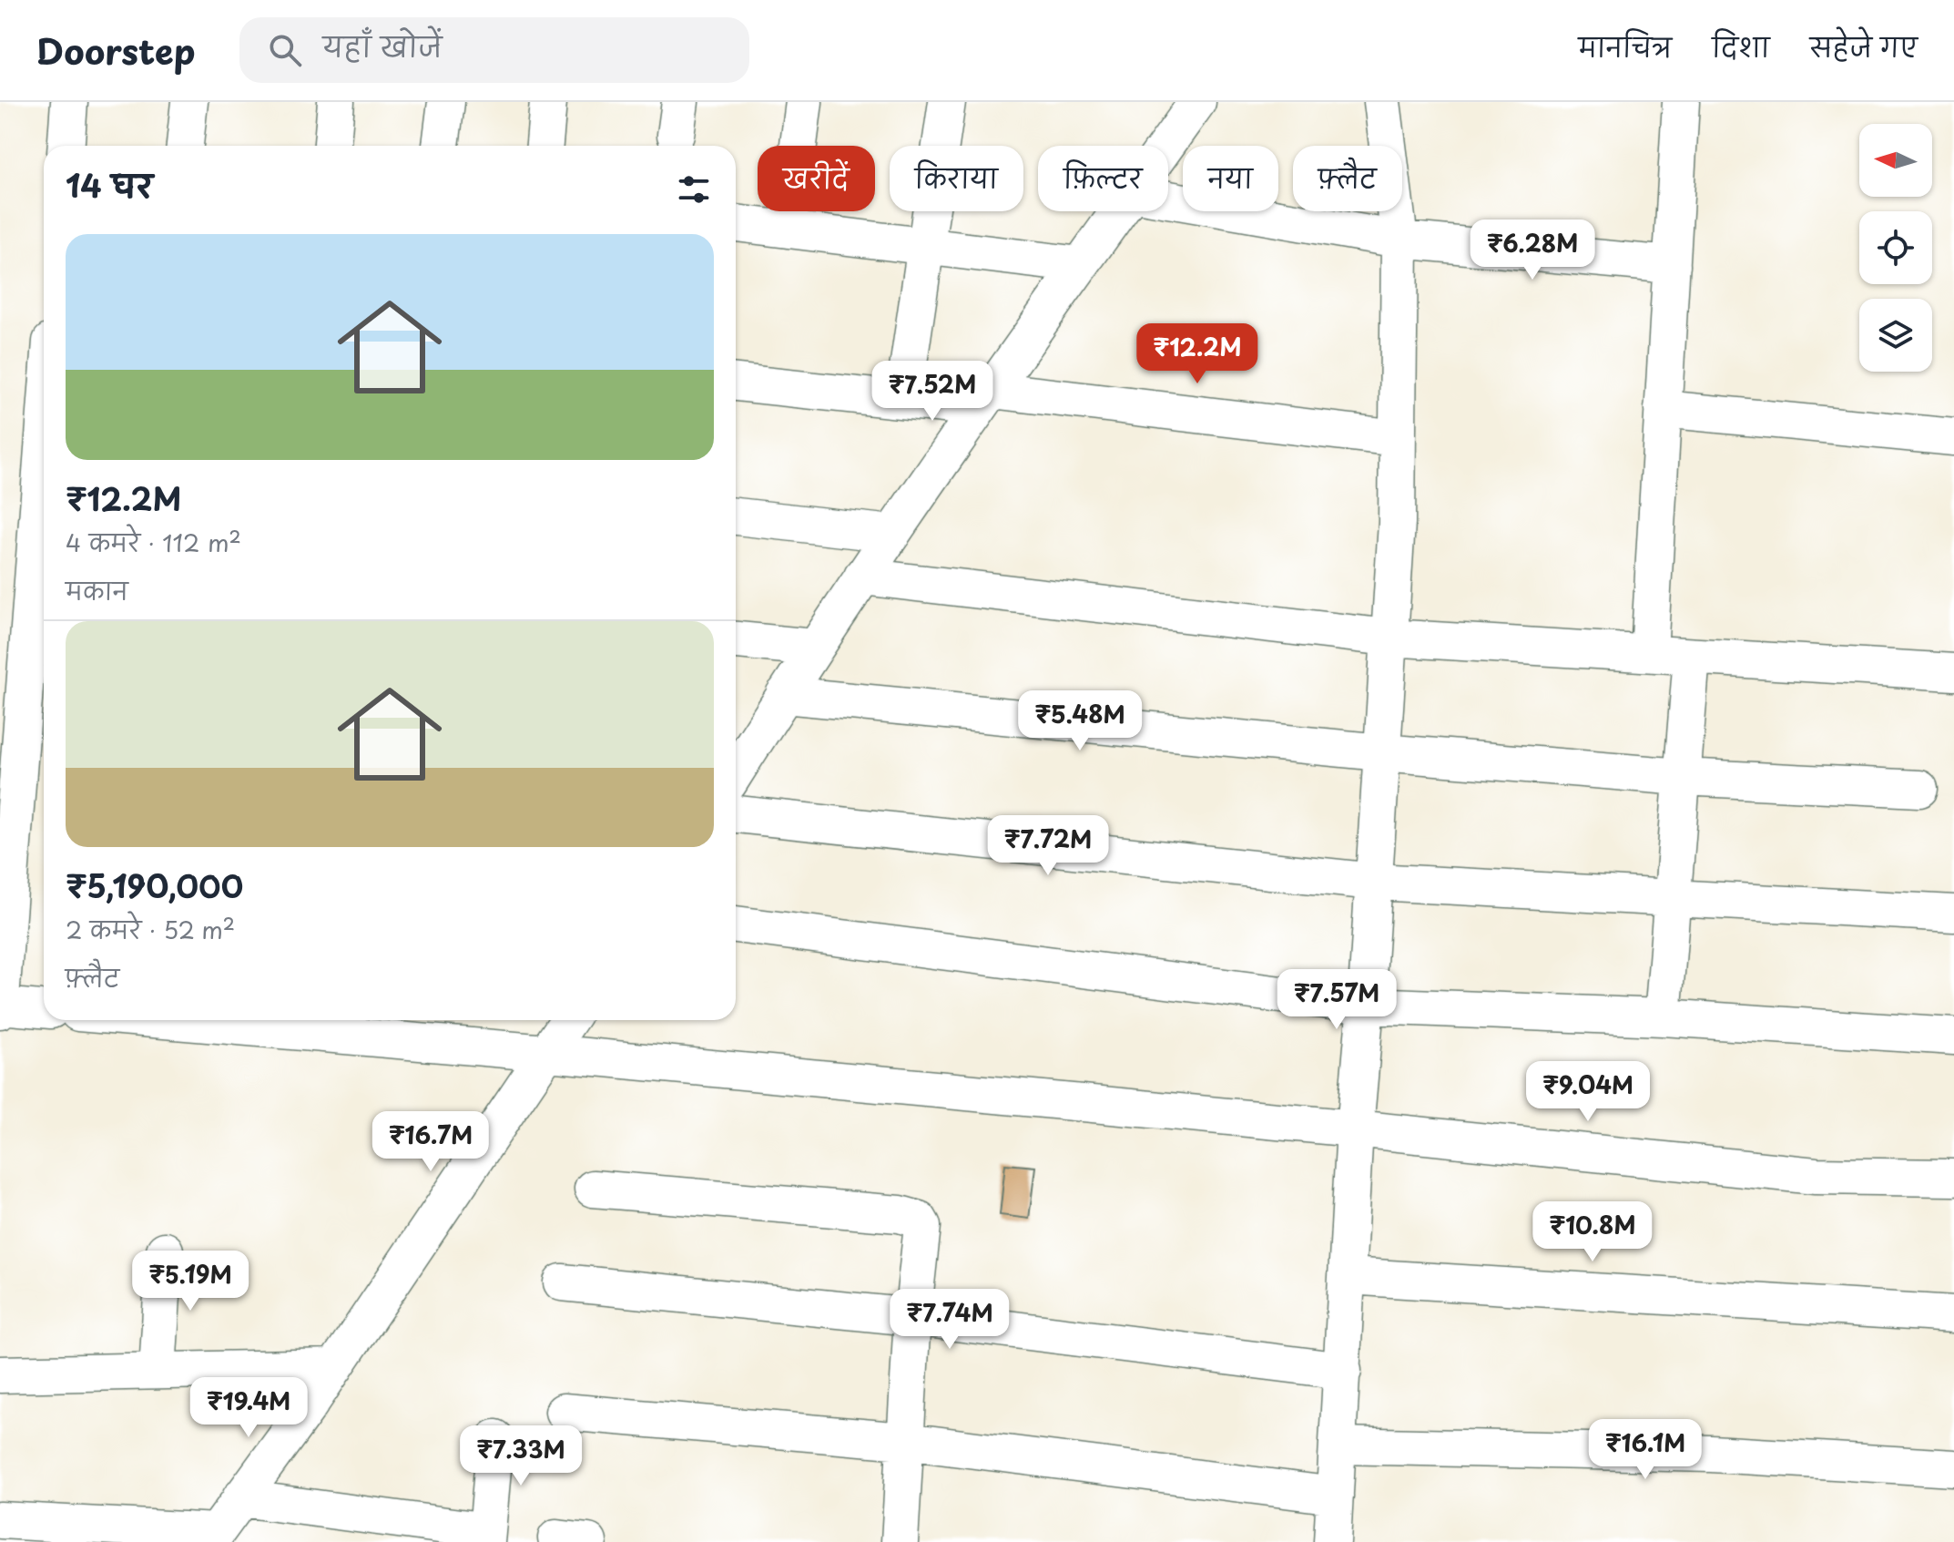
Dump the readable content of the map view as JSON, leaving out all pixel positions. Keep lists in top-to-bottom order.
{
  "north": "left",
  "page": {
    "header": "Doorstep",
    "search": "यहाँ खोजें",
    "nav": ["मानचित्र", "दिशा", "सहेजे गए"],
    "chip": [
      "खरीदें",
      "किराया",
      "फ़िल्टर",
      "नया",
      "फ़्लैट"
    ],
    "heading": "14 घर",
    "price": [
      "₹6.28M",
      "₹12.2M",
      "₹7.52M",
      "₹5.48M",
      "₹7.72M",
      "₹7.57M",
      "₹9.04M",
      "₹16.7M",
      "₹10.8M",
      "₹5.19M",
      "₹7.74M",
      "₹19.4M",
      "₹16.1M",
      "₹7.33M"
    ],
    "list": [
      {
        "name": "₹12.2M",
        "note": "4 कमरे · 112 m² · मकान"
      },
      {
        "name": "₹5,190,000",
        "note": "2 कमरे · 52 m² · फ़्लैट"
      }
    ]
  }
}
